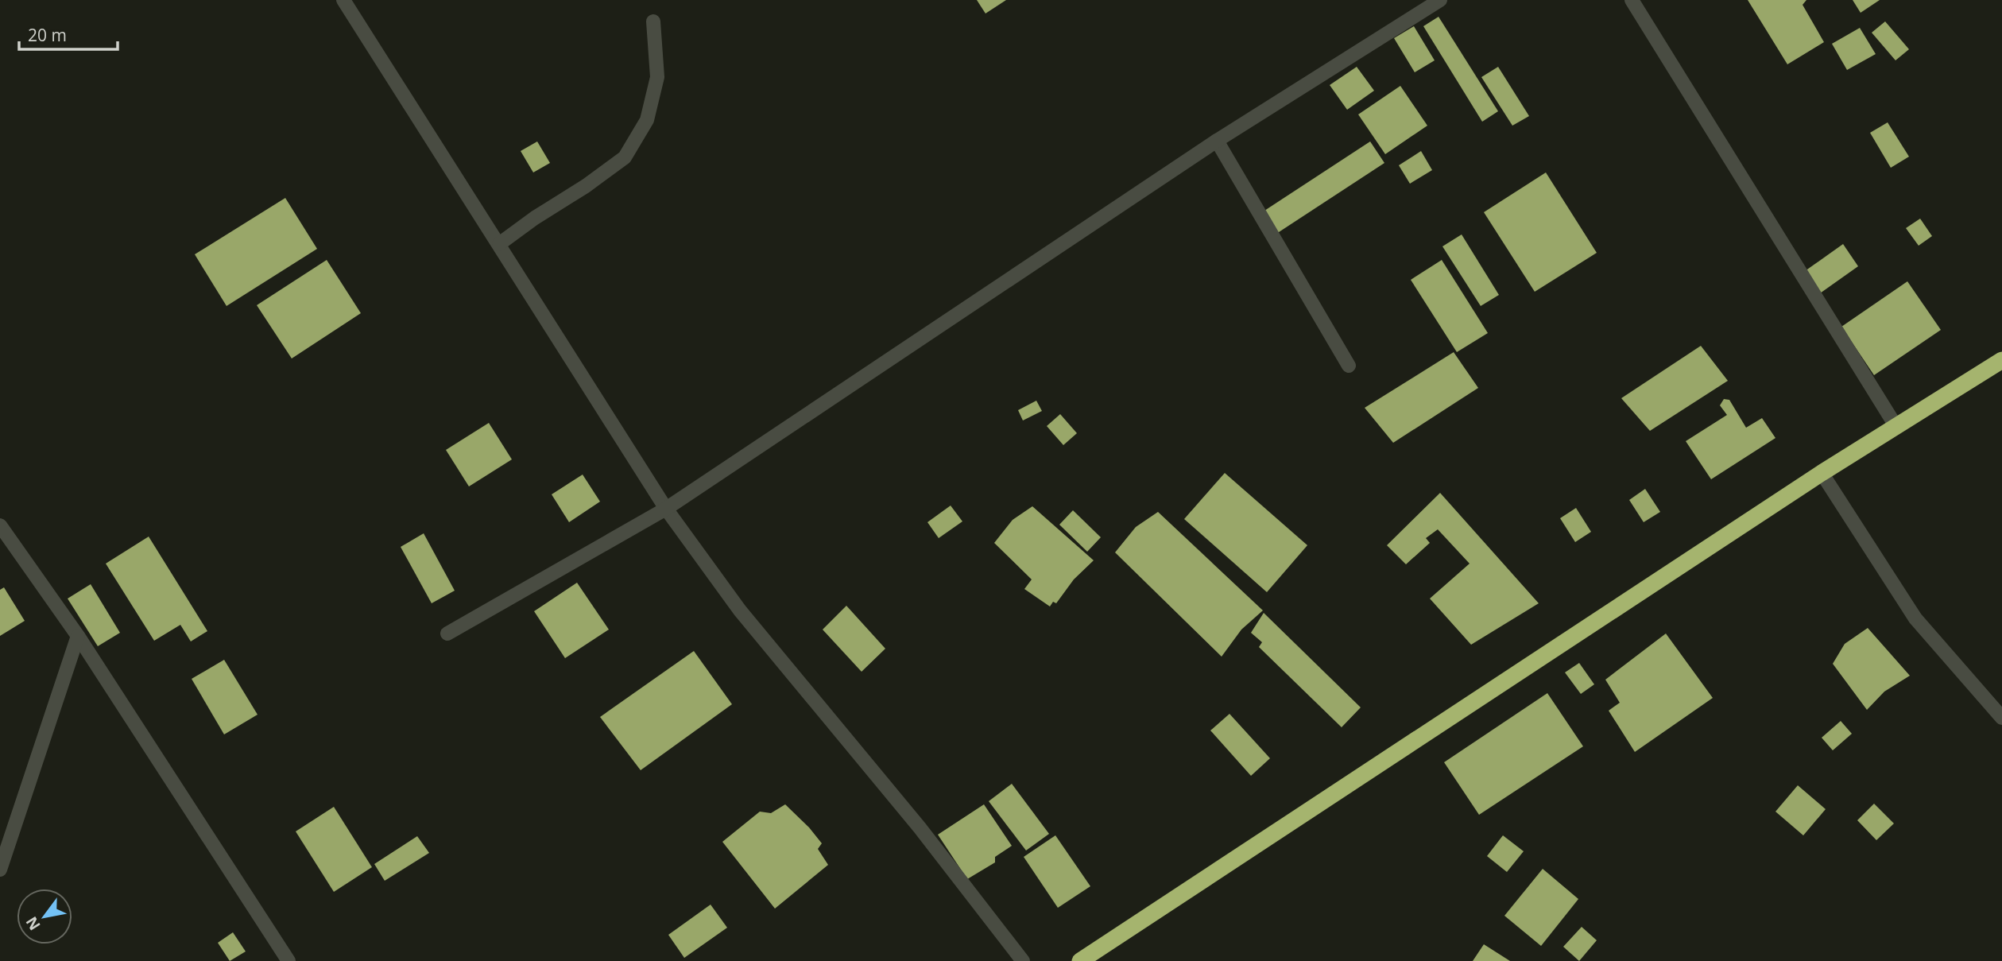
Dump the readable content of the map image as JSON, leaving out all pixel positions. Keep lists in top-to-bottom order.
{
  "scale_bar": "20 m",
  "north": "bottom left"
}
